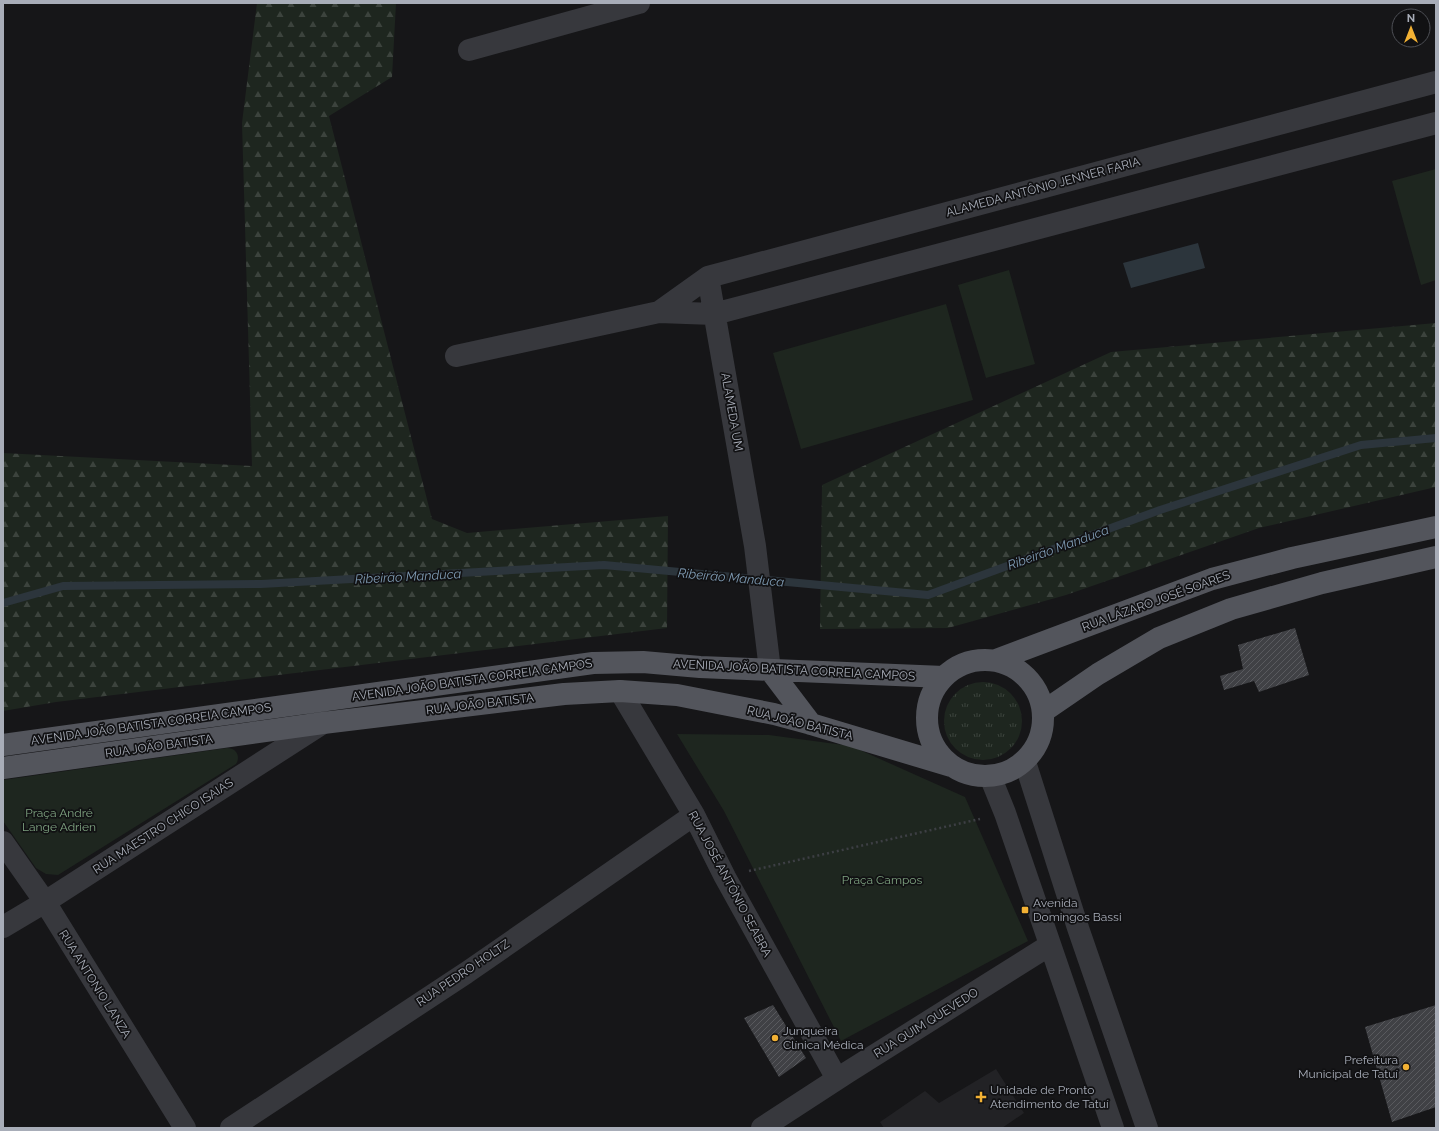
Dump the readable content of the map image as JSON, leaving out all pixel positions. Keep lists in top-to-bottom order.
{
  "streets": {
    "main road": ["RUA LÁZARO JOSÉ SOARES", "AVENIDA JOÃO BATISTA CORREIA CAMPOS", "RUA JOÃO BATISTA"],
    "street": [
      "ALAMEDA ANTÔNIO JENNER FARIA",
      "ALAMEDA UM",
      "RUA MAESTRO CHICO ISAIAS",
      "RUA JOSÉ ANTÔNIO SEABRA",
      "RUA PEDRO HOLTZ",
      "RUA ANTONIO LANZA",
      "RUA QUIM QUEVEDO"
    ]
  },
  "crossings": [
    ["ALAMEDA ANTÔNIO JENNER FARIA", "ALAMEDA UM"],
    ["ALAMEDA UM", "AVENIDA JOÃO BATISTA CORREIA CAMPOS"],
    ["RUA LÁZARO JOSÉ SOARES", "AVENIDA JOÃO BATISTA CORREIA CAMPOS"],
    ["RUA LÁZARO JOSÉ SOARES", "RUA JOÃO BATISTA"],
    ["AVENIDA JOÃO BATISTA CORREIA CAMPOS", "RUA JOÃO BATISTA"],
    ["RUA JOÃO BATISTA", "RUA MAESTRO CHICO ISAIAS"],
    ["RUA JOÃO BATISTA", "RUA JOSÉ ANTÔNIO SEABRA"],
    ["RUA MAESTRO CHICO ISAIAS", "RUA ANTONIO LANZA"],
    ["RUA JOSÉ ANTÔNIO SEABRA", "RUA PEDRO HOLTZ"],
    ["RUA JOSÉ ANTÔNIO SEABRA", "RUA QUIM QUEVEDO"]
  ],
  "water": ["Ribeirão Manduca"],
  "parks": ["Praça André Lange Adrien", "Praça Campos"],
  "places": {
    "transit": ["Avenida Domingos Bassi"],
    "other": ["Junqueira Clínica Médica", "Prefeitura Municipal de Tatuí"],
    "health": ["Unidade de Pronto Atendimento de Tatuí"]
  },
  "north": "top"
}
